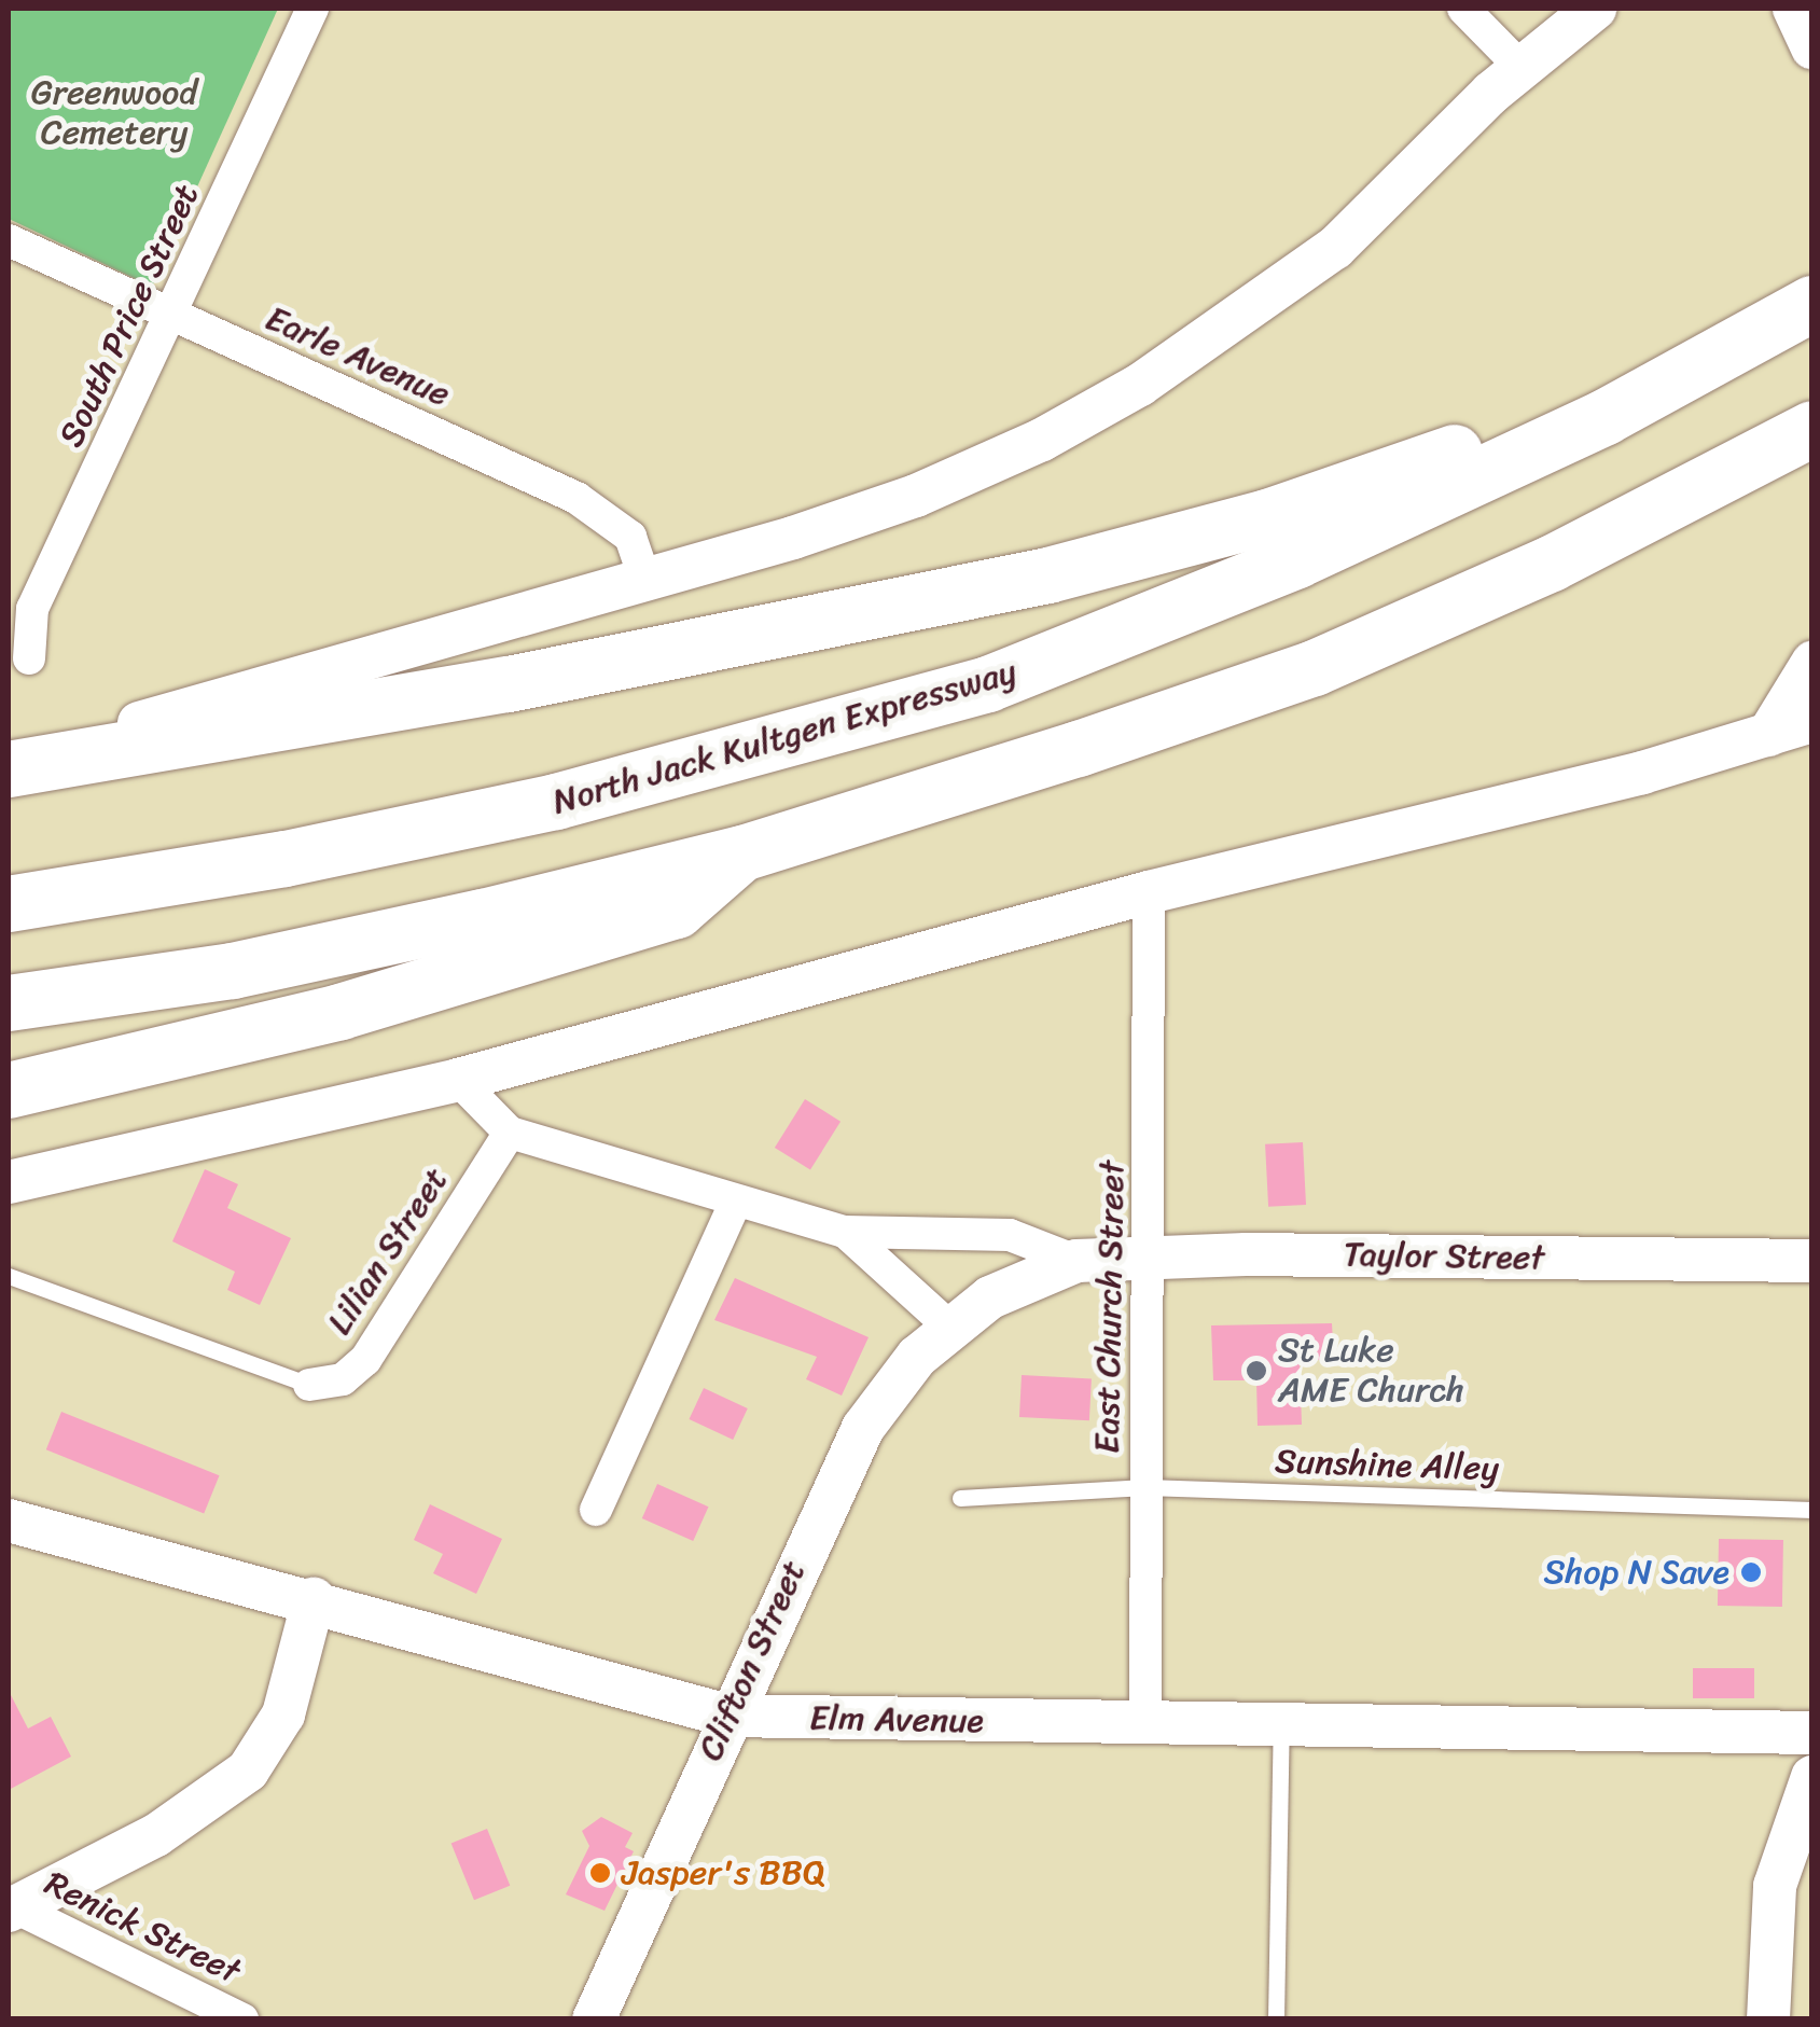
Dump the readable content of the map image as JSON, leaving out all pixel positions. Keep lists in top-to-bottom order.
{
  "streets": {
    "highway": ["North Jack Kultgen Expressway"],
    "main road": ["Taylor Street", "Clifton Street", "Elm Avenue"],
    "street": [
      "South Price Street",
      "Earle Avenue",
      "Lilian Street",
      "East Church Street",
      "Renick Street"
    ],
    "lane": ["Sunshine Alley"]
  },
  "crossings": [
    ["South Price Street", "Earle Avenue"],
    ["Lilian Street", "Taylor Street"],
    ["Taylor Street", "East Church Street"],
    ["Taylor Street", "Clifton Street"],
    ["East Church Street", "Sunshine Alley"],
    ["East Church Street", "Elm Avenue"],
    ["Clifton Street", "Elm Avenue"]
  ],
  "parks": ["Greenwood Cemetery"],
  "places": ["St Luke AME Church", "Shop N Save", "Jasper's BBQ"]
}
